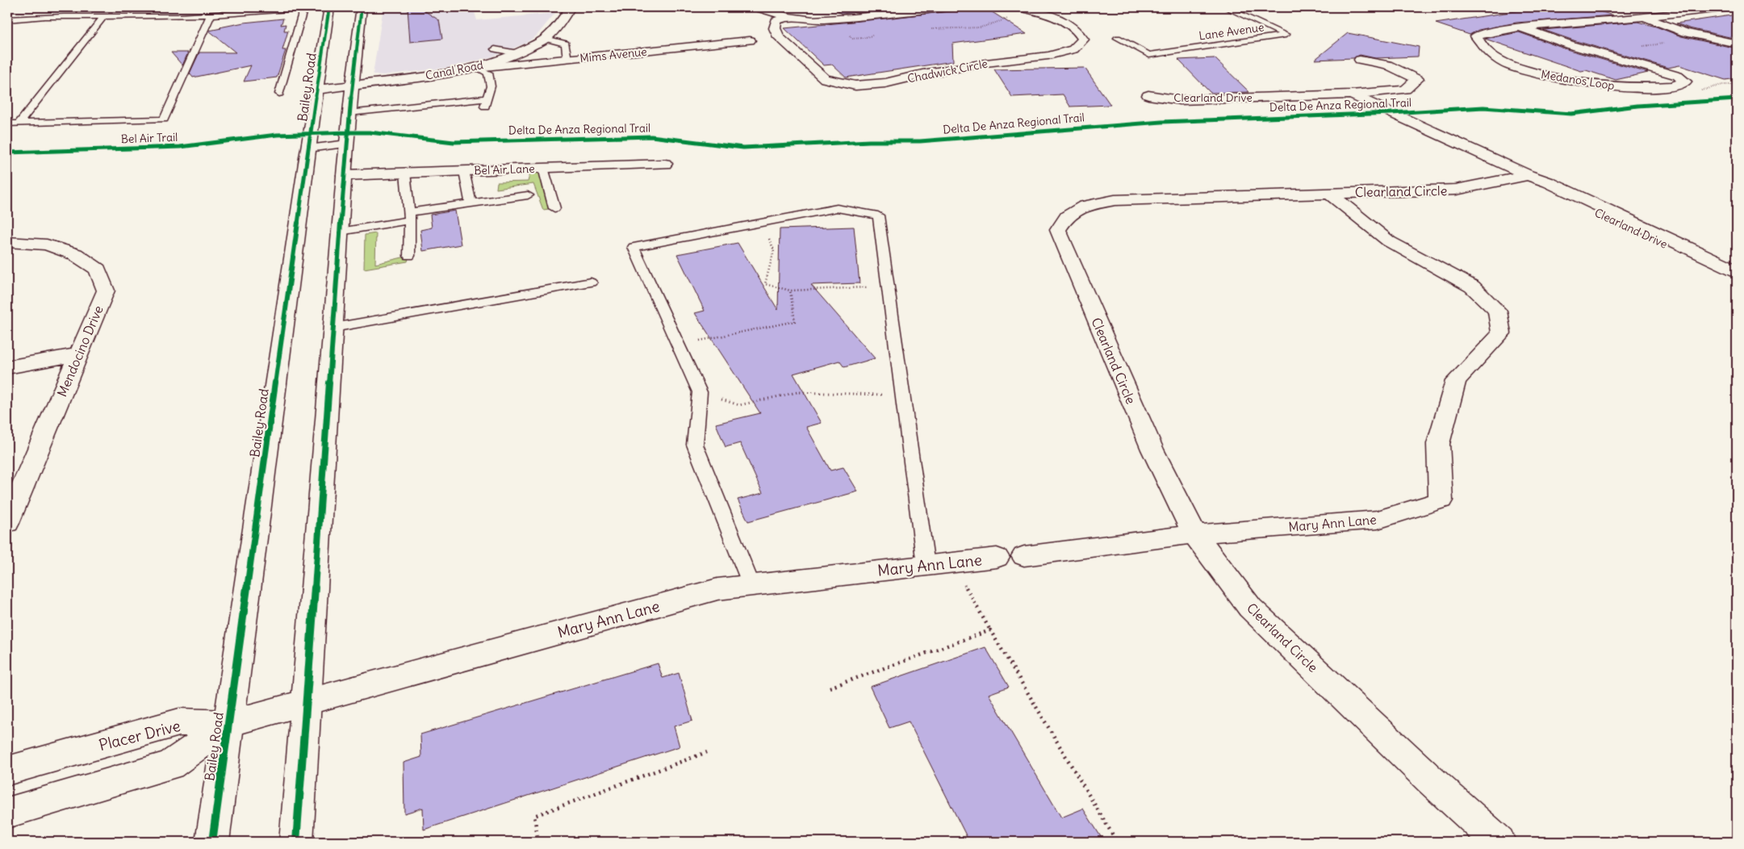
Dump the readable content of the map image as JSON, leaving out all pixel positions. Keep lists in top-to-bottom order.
{
  "streets": {
    "street": [
      "Mims Avenue",
      "Canal Road",
      "Chadwick Circle",
      "Medanos Loop",
      "Bailey Road",
      "Clearland Drive",
      "Bel Air Lane",
      "Clearland Circle",
      "Mendocino Drive",
      "Mary Ann Lane",
      "Placer Drive"
    ],
    "lane": ["Lane Avenue"],
    "cycle path": ["Delta De Anza Regional Trail"]
  },
  "crossings": [
    ["Mims Avenue", "Canal Road"],
    ["Canal Road", "Bailey Road"],
    ["Bailey Road", "Mary Ann Lane"],
    ["Bailey Road", "Placer Drive"],
    ["Clearland Drive", "Clearland Circle"],
    ["Clearland Circle", "Mary Ann Lane"],
    ["Mary Ann Lane", "Placer Drive"]
  ]
}
